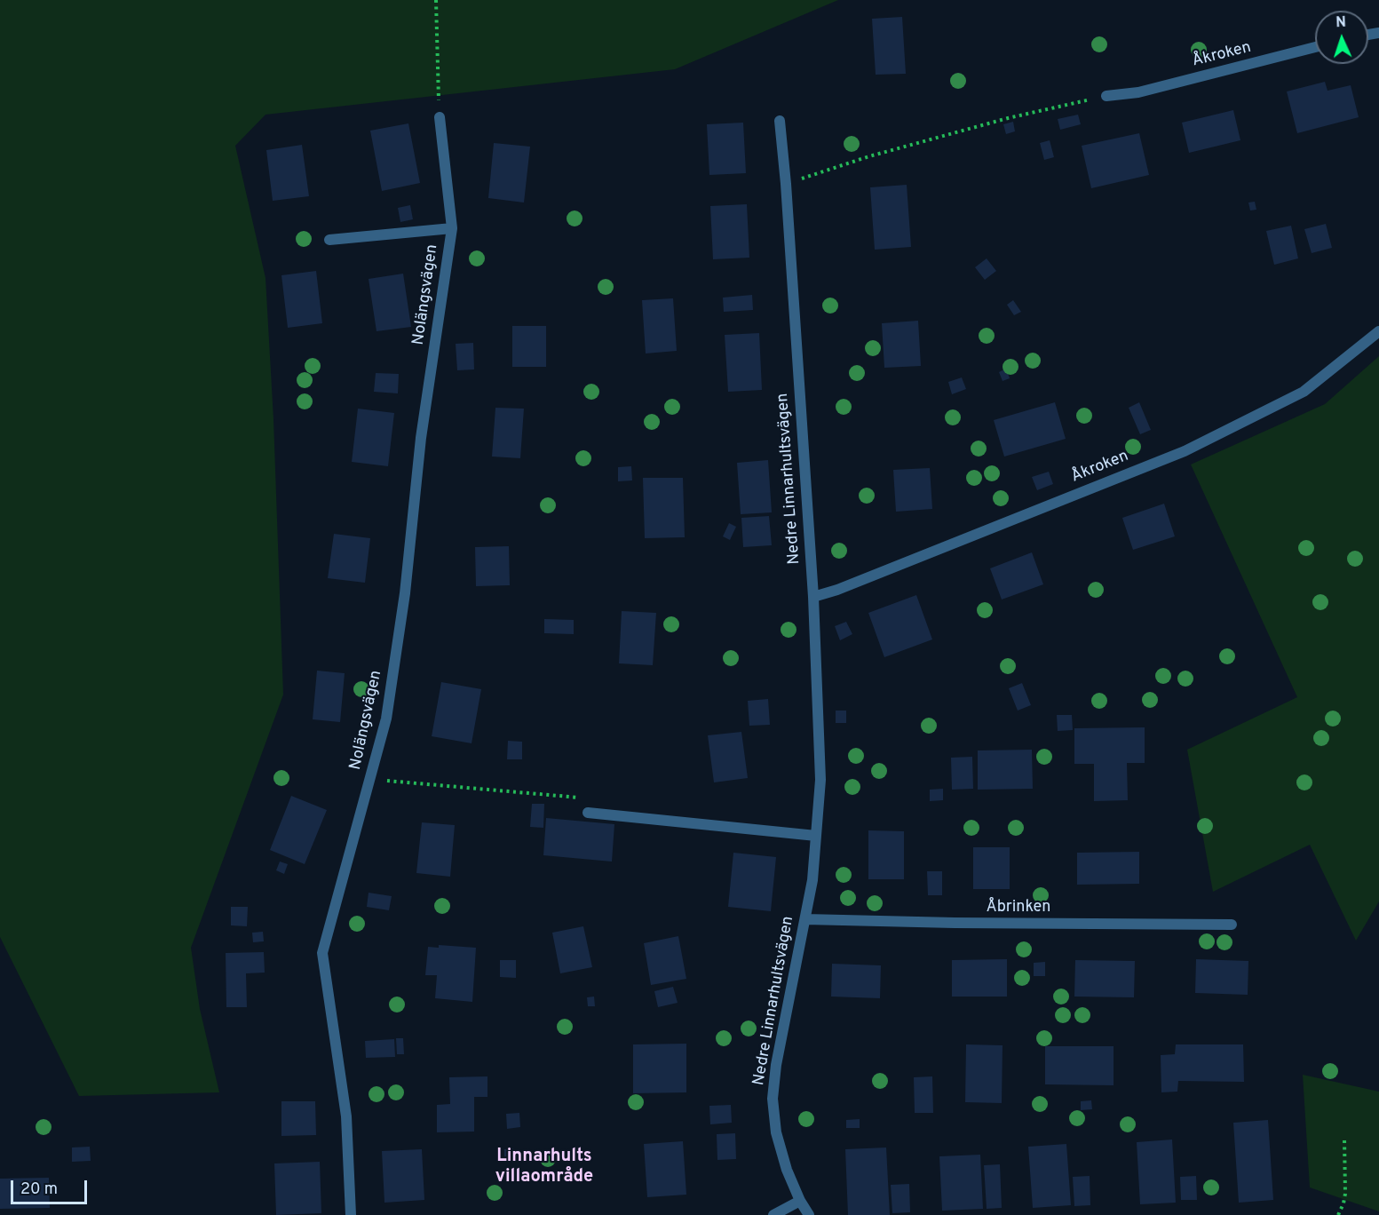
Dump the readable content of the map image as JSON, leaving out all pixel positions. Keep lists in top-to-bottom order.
{
  "streets": {
    "street": [
      "Åkroken",
      "Nolängsvägen",
      "Nedre Linnarhultsvägen",
      "Åbrinken"
    ]
  },
  "crossings": [
    ["Åkroken", "Nedre Linnarhultsvägen"],
    ["Nedre Linnarhultsvägen", "Åbrinken"]
  ],
  "districts": ["Linnarhults villaområde"],
  "scale_bar": "20 m",
  "north": "top"
}
